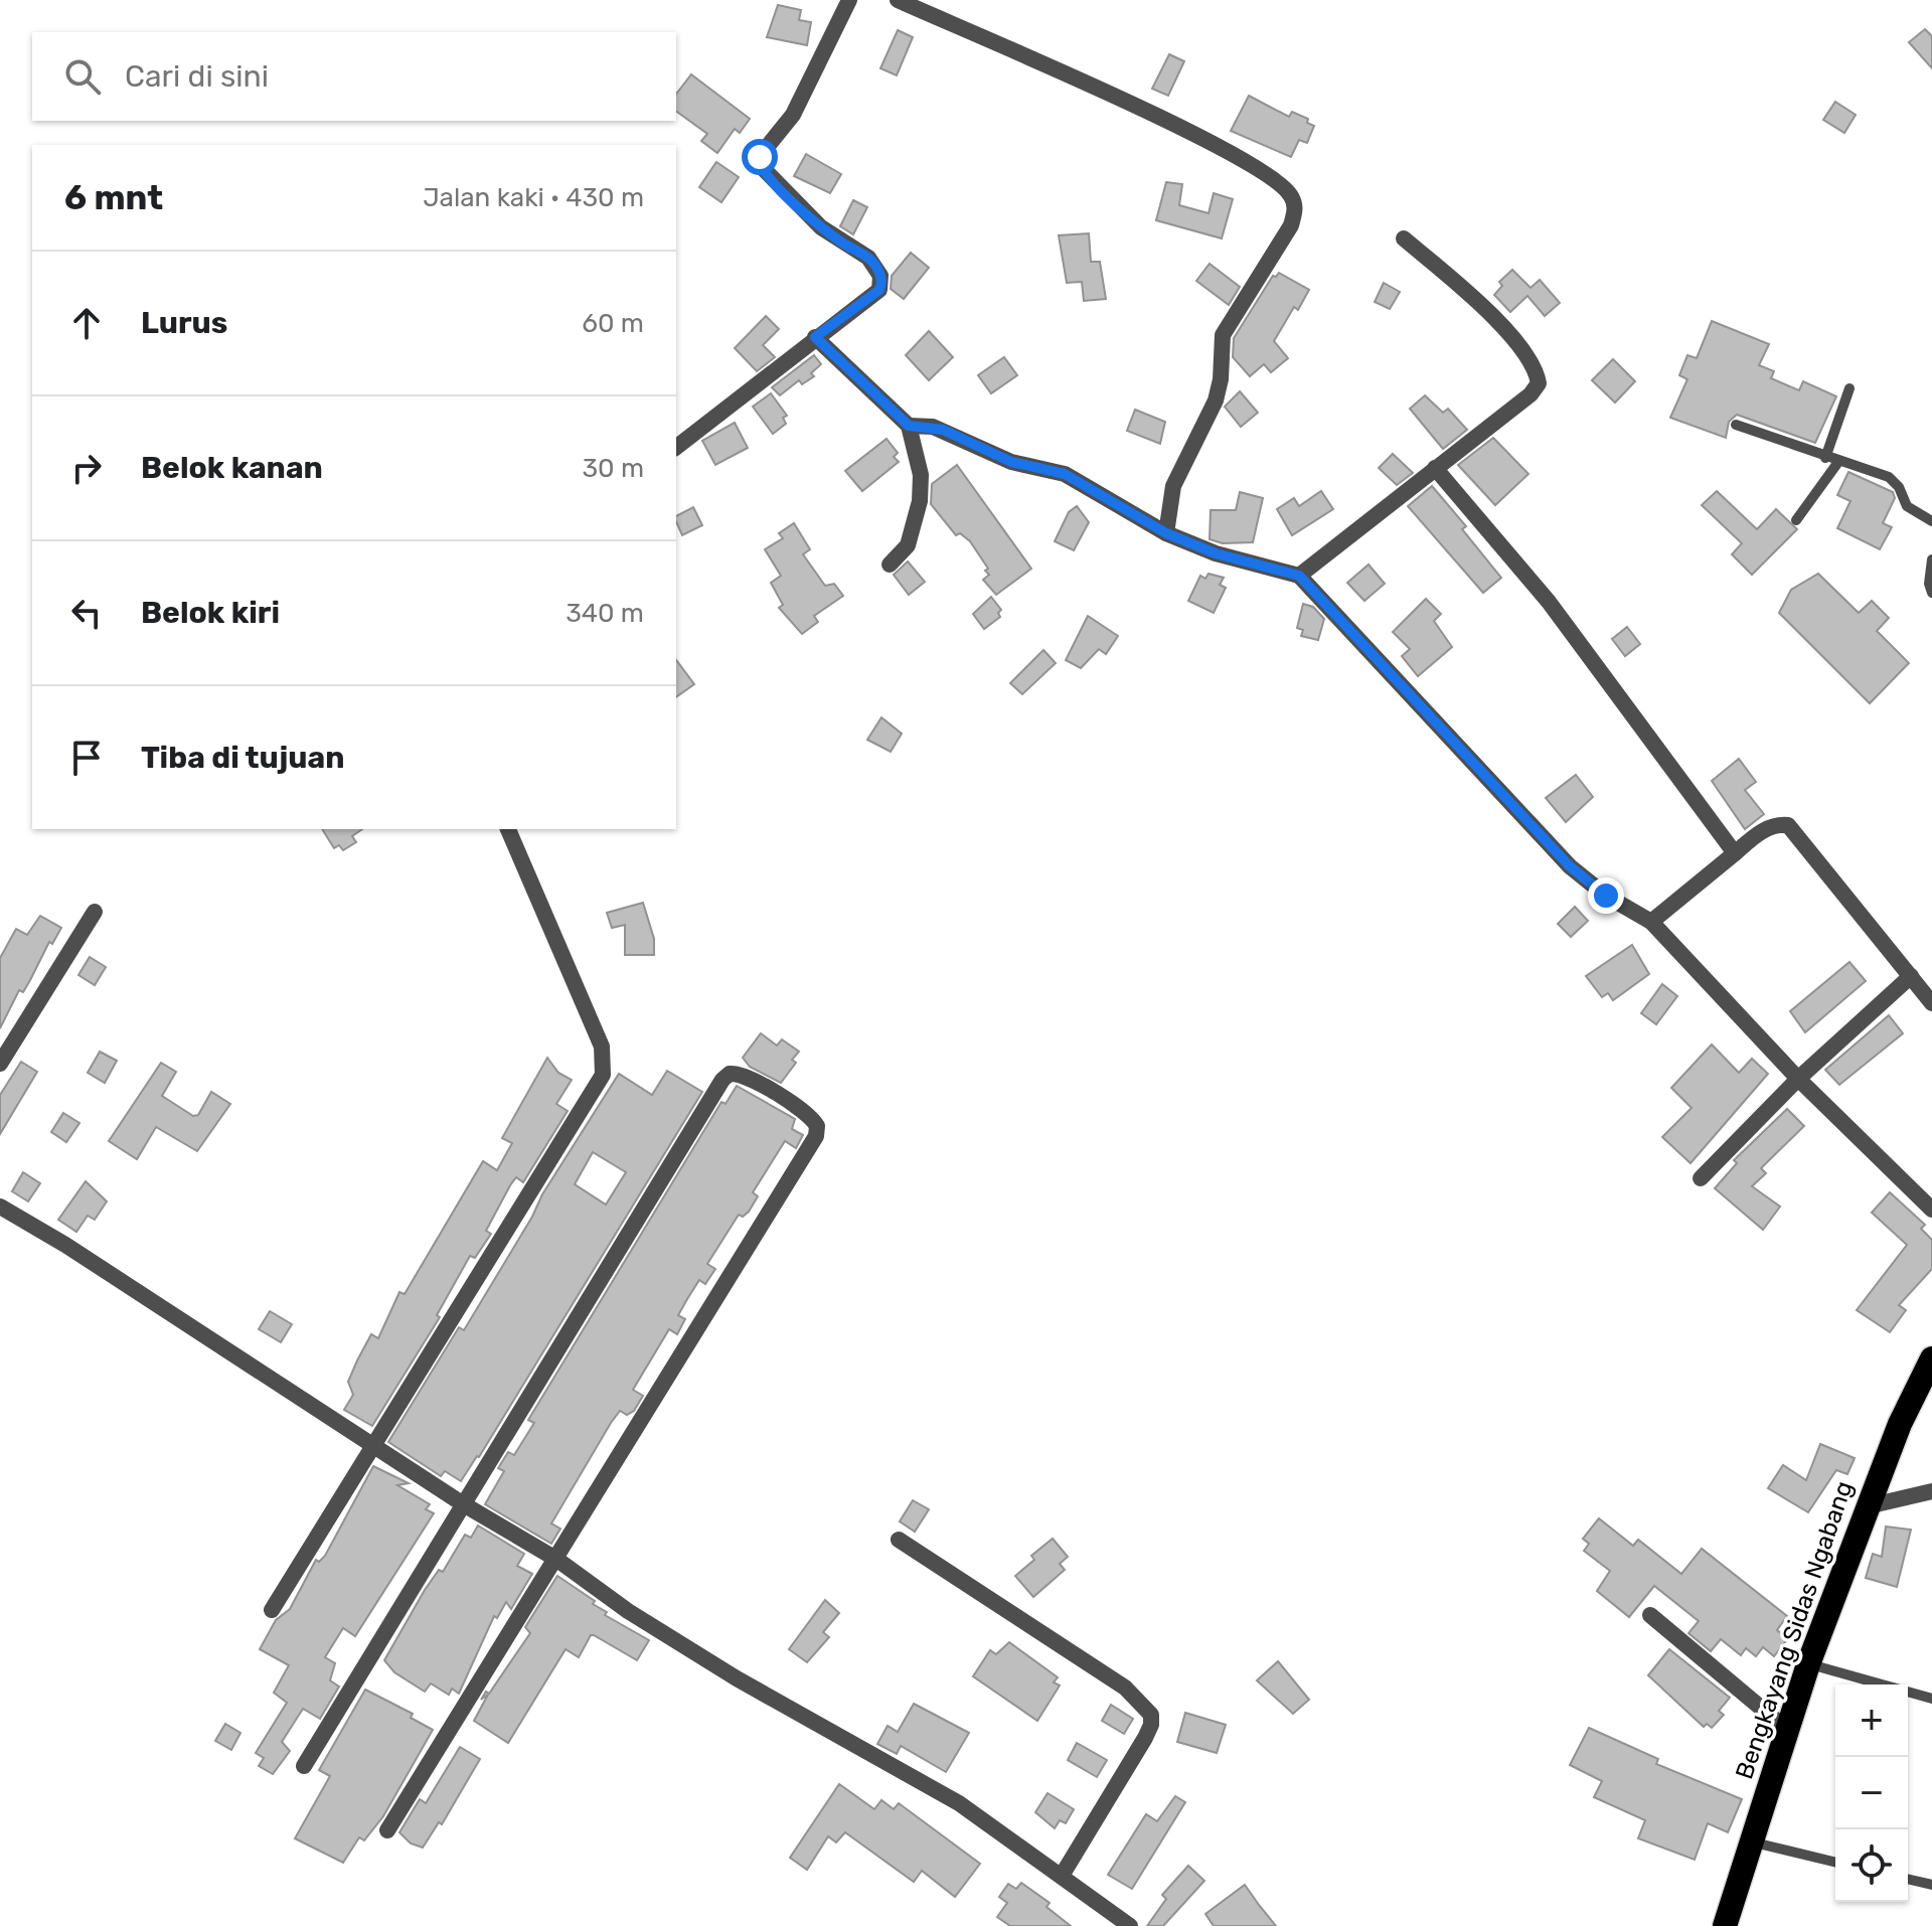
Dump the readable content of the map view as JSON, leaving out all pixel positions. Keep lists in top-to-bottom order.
{
  "streets": {
    "highway": ["Bengkayang Sidas Ngabang"]
  },
  "page": {
    "search": "Cari di sini",
    "heading": ["6 mnt", "Jalan kaki · 430 m"],
    "list": [
      ["Lurus", "60 m"],
      ["Belok kanan", "30 m"],
      ["Belok kiri", "340 m"],
      "Tiba di tujuan"
    ],
    "map_buttons": ["+", "−"]
  }
}
